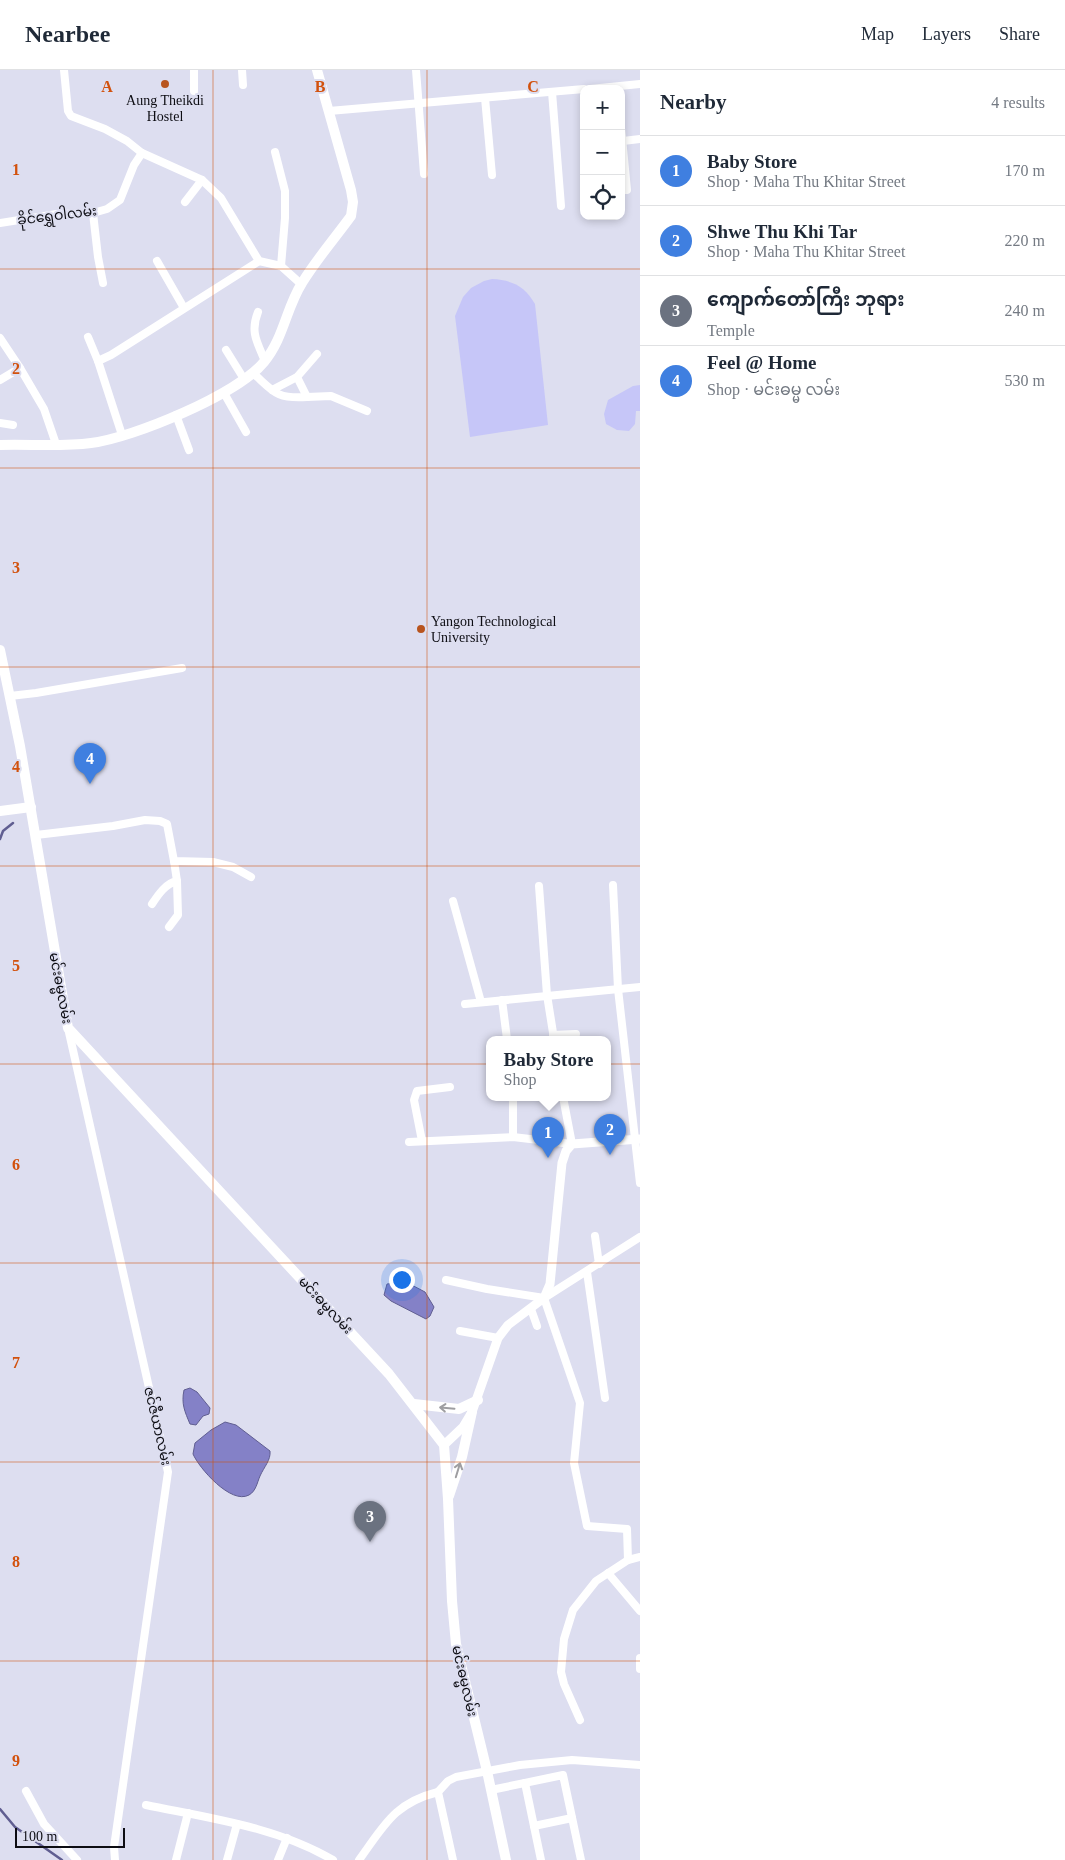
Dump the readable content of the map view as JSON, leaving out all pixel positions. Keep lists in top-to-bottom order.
{
  "streets": {
    "main road": ["မင်းဓမ္မလမ်း"],
    "street": ["ခိုင်ရွှေဝါလမ်း", "ဇင်ဇီယာလမ်း"]
  },
  "crossings": [
    ["မင်းဓမ္မလမ်း", "ဇင်ဇီယာလမ်း"]
  ],
  "places": ["Aung Theikdi Hostel", "Yangon Technological University"],
  "scale_bar": "100 m",
  "page": {
    "header": "Nearbee",
    "nav": ["Map", "Layers", "Share"],
    "heading": ["Nearby", "4 results"],
    "map_buttons": ["+", "−"],
    "list": [
      {
        "mark": "1",
        "name": "Baby Store",
        "note": "Shop · Maha Thu Khitar Street",
        "value": "170 m"
      },
      {
        "mark": "2",
        "name": "Shwe Thu Khi Tar",
        "note": "Shop · Maha Thu Khitar Street",
        "value": "220 m"
      },
      {
        "mark": "3",
        "name": "ကျောက်တော်ကြီး ဘုရား",
        "note": "Temple",
        "value": "240 m"
      },
      {
        "mark": "4",
        "name": "Feel @ Home",
        "note": "Shop · မင်းဓမ္မ လမ်း",
        "value": "530 m"
      }
    ],
    "pins": [
      "4",
      "2",
      "1",
      "3"
    ],
    "popup": ["Baby Store", "Shop"],
    "scale": "100 m"
  },
  "grid": {
    "columns": ["A", "B", "C"],
    "rows": [
      "1",
      "2",
      "3",
      "4",
      "5",
      "6",
      "7",
      "8",
      "9"
    ]
  }
}
